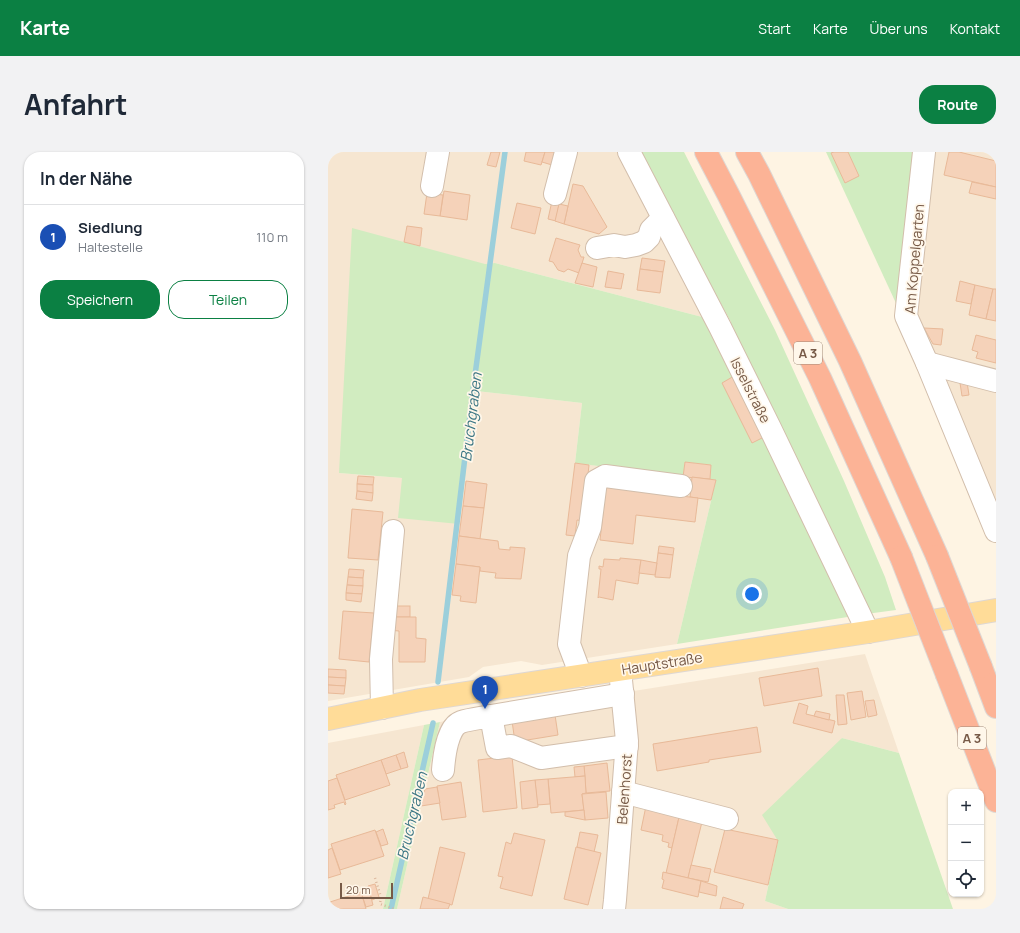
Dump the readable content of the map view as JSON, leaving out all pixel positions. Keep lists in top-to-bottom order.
{
  "streets": {
    "highway": ["A 3"],
    "main road": ["Hauptstraße"],
    "street": ["Am Koppelgarten", "Isselstraße", "Belenhorst"]
  },
  "crossings": [
    ["Isselstraße", "Hauptstraße"],
    ["Hauptstraße", "Belenhorst"]
  ],
  "water": ["Bruchgraben"],
  "scale_bar": "20 m",
  "page": {
    "header": "Karte",
    "nav": [
      "Start",
      "Karte",
      "Über uns",
      "Kontakt"
    ],
    "title": "Anfahrt",
    "buttons": [
      "Route",
      ["Speichern", "Teilen"]
    ],
    "heading": "In der Nähe",
    "list": [
      {
        "mark": "1",
        "name": "Siedlung",
        "note": "Haltestelle",
        "value": "110 m"
      }
    ],
    "pins": "1",
    "map_buttons": ["+", "−"],
    "scale": "20 m"
  }
}
